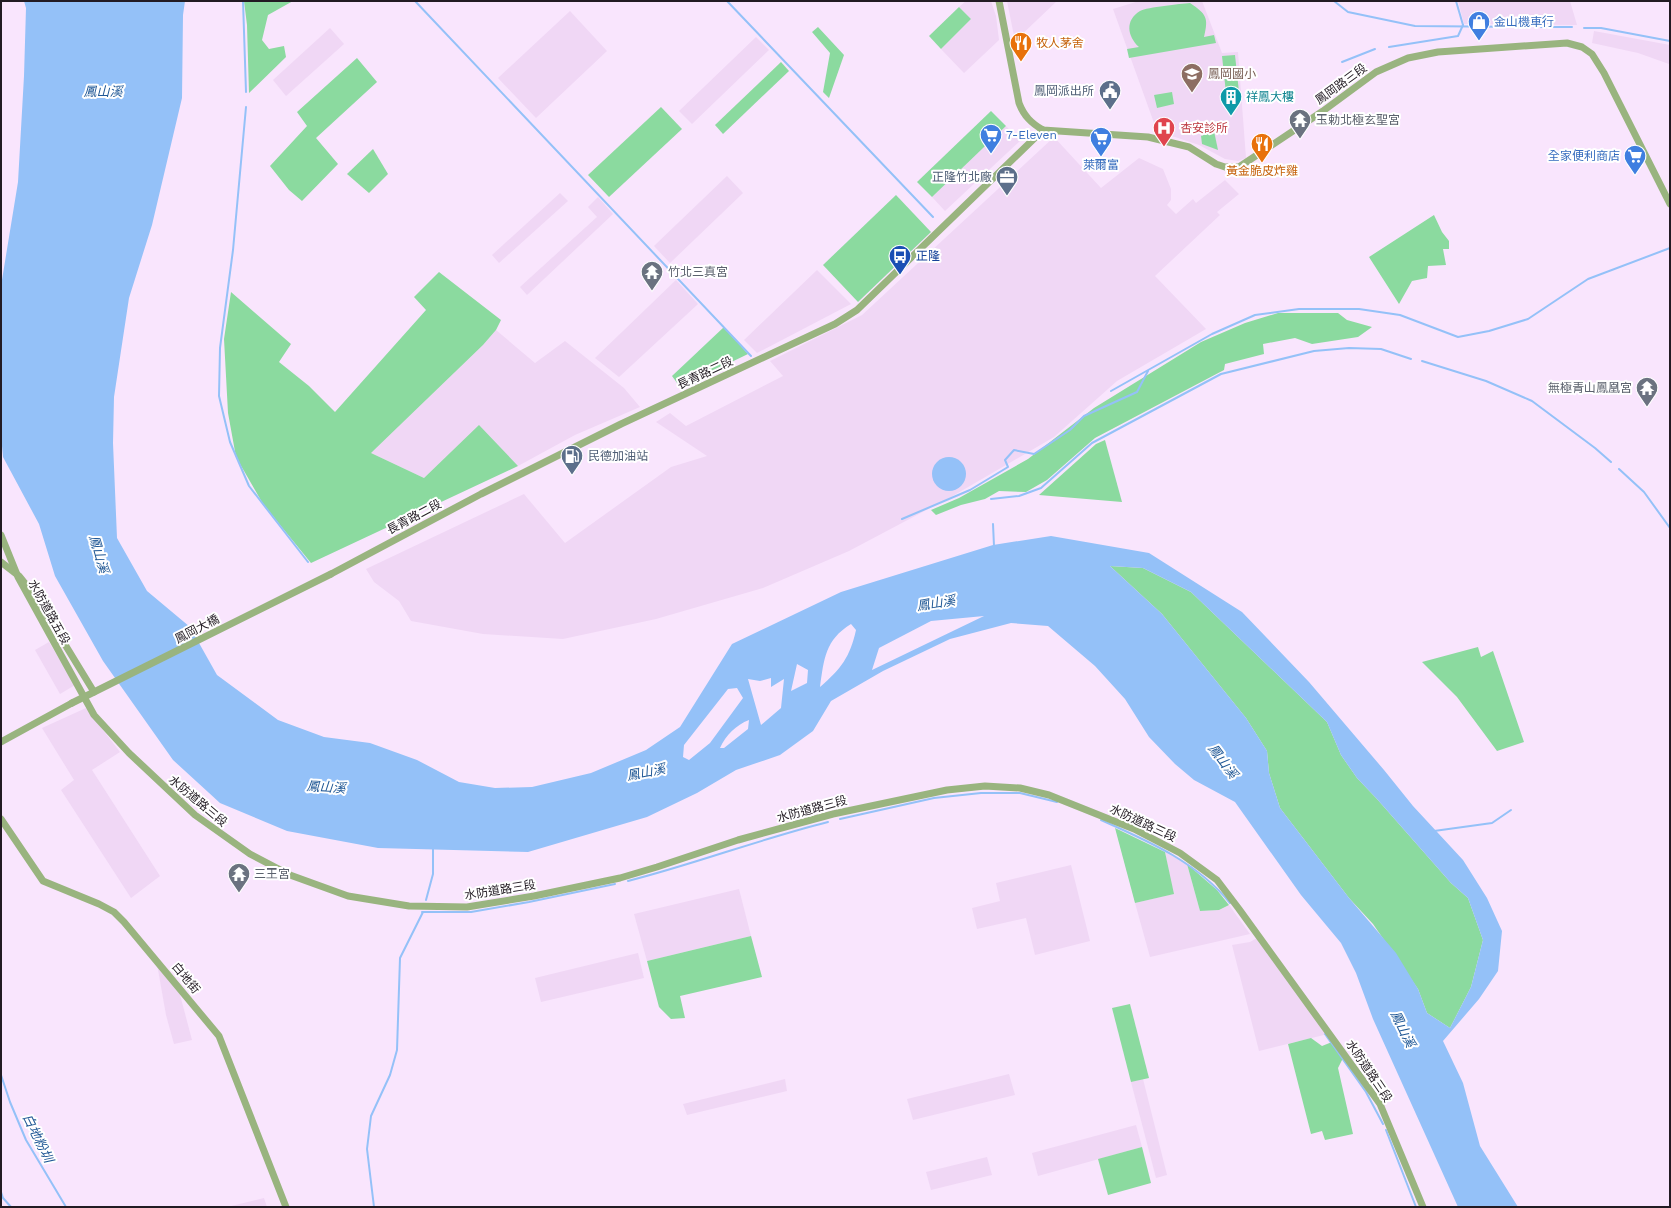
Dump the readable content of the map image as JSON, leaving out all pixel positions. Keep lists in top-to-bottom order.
{
  "streets": {
    "street": [
      "鳳岡路三段",
      "長青路二段",
      "水防道路五段",
      "鳳岡大橋",
      "水防道路三段",
      "白地街"
    ]
  },
  "crossings": [
    ["鳳岡路三段", "長青路二段"],
    ["長青路二段", "鳳岡大橋"],
    ["水防道路五段", "水防道路三段"]
  ],
  "water": ["鳳山溪", "白地粉圳"],
  "places": {
    "shop": ["金山機車行"],
    "restaurant": ["牧人茅舍", "黃金脆皮炸雞"],
    "school or university": ["鳳岡國小"],
    "public building": ["鳳岡派出所"],
    "building": ["祥鳳大樓"],
    "temple": [
      "玉勅北極玄聖宮",
      "竹北三真宮",
      "無極青山鳳凰宮",
      "三王宮"
    ],
    "hospital": ["杏安診所"],
    "supermarket": ["7-Eleven", "萊爾富", "全家便利商店"],
    "office": ["正隆竹北廠"],
    "bus stop": ["正隆"],
    "fuel station": ["民德加油站"]
  }
}
